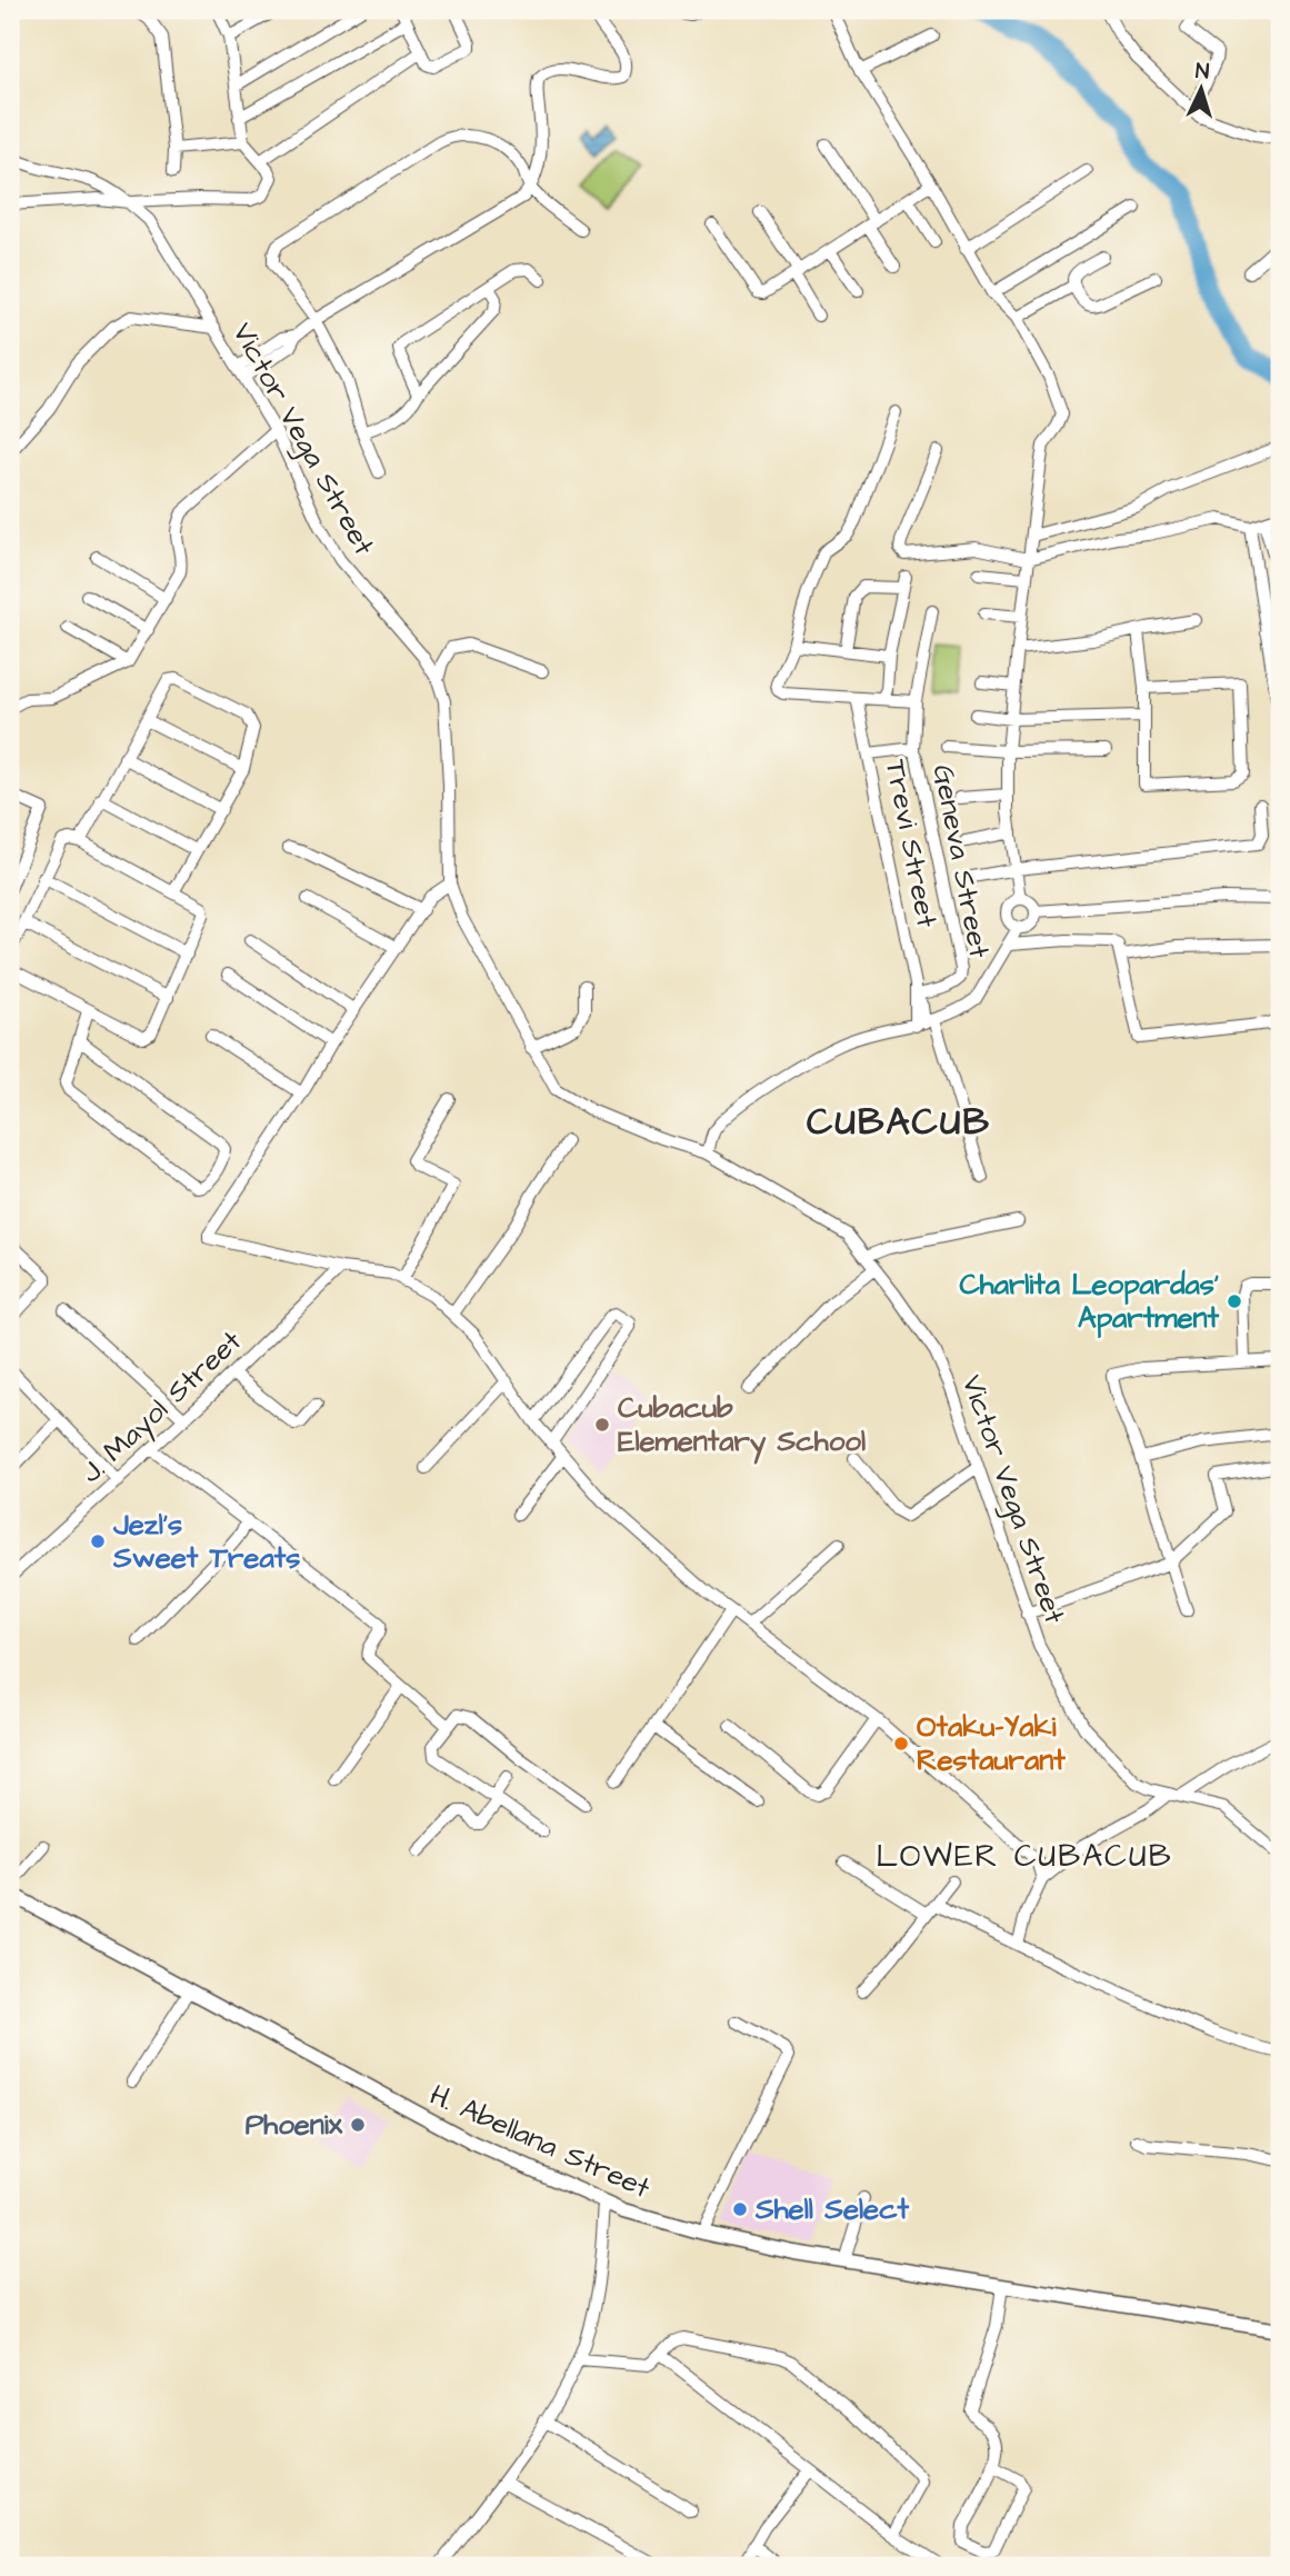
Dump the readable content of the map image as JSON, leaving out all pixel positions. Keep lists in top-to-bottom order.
{
  "streets": {
    "main road": ["H. Abellana Street"],
    "street": [
      "Victor Vega Street",
      "Trevi Street",
      "Geneva Street",
      "J. Mayol Street"
    ]
  },
  "crossings": [
    ["Trevi Street", "Geneva Street"]
  ],
  "districts": ["CUBACUB", "LOWER CUBACUB"],
  "places": [
    "Charlita Leopardas' Apartment",
    "Cubacub Elementary School",
    "Jezl's Sweet Treats",
    "Otaku-Yaki Restaurant",
    "Phoenix",
    "Shell Select"
  ],
  "north": "top"
}
